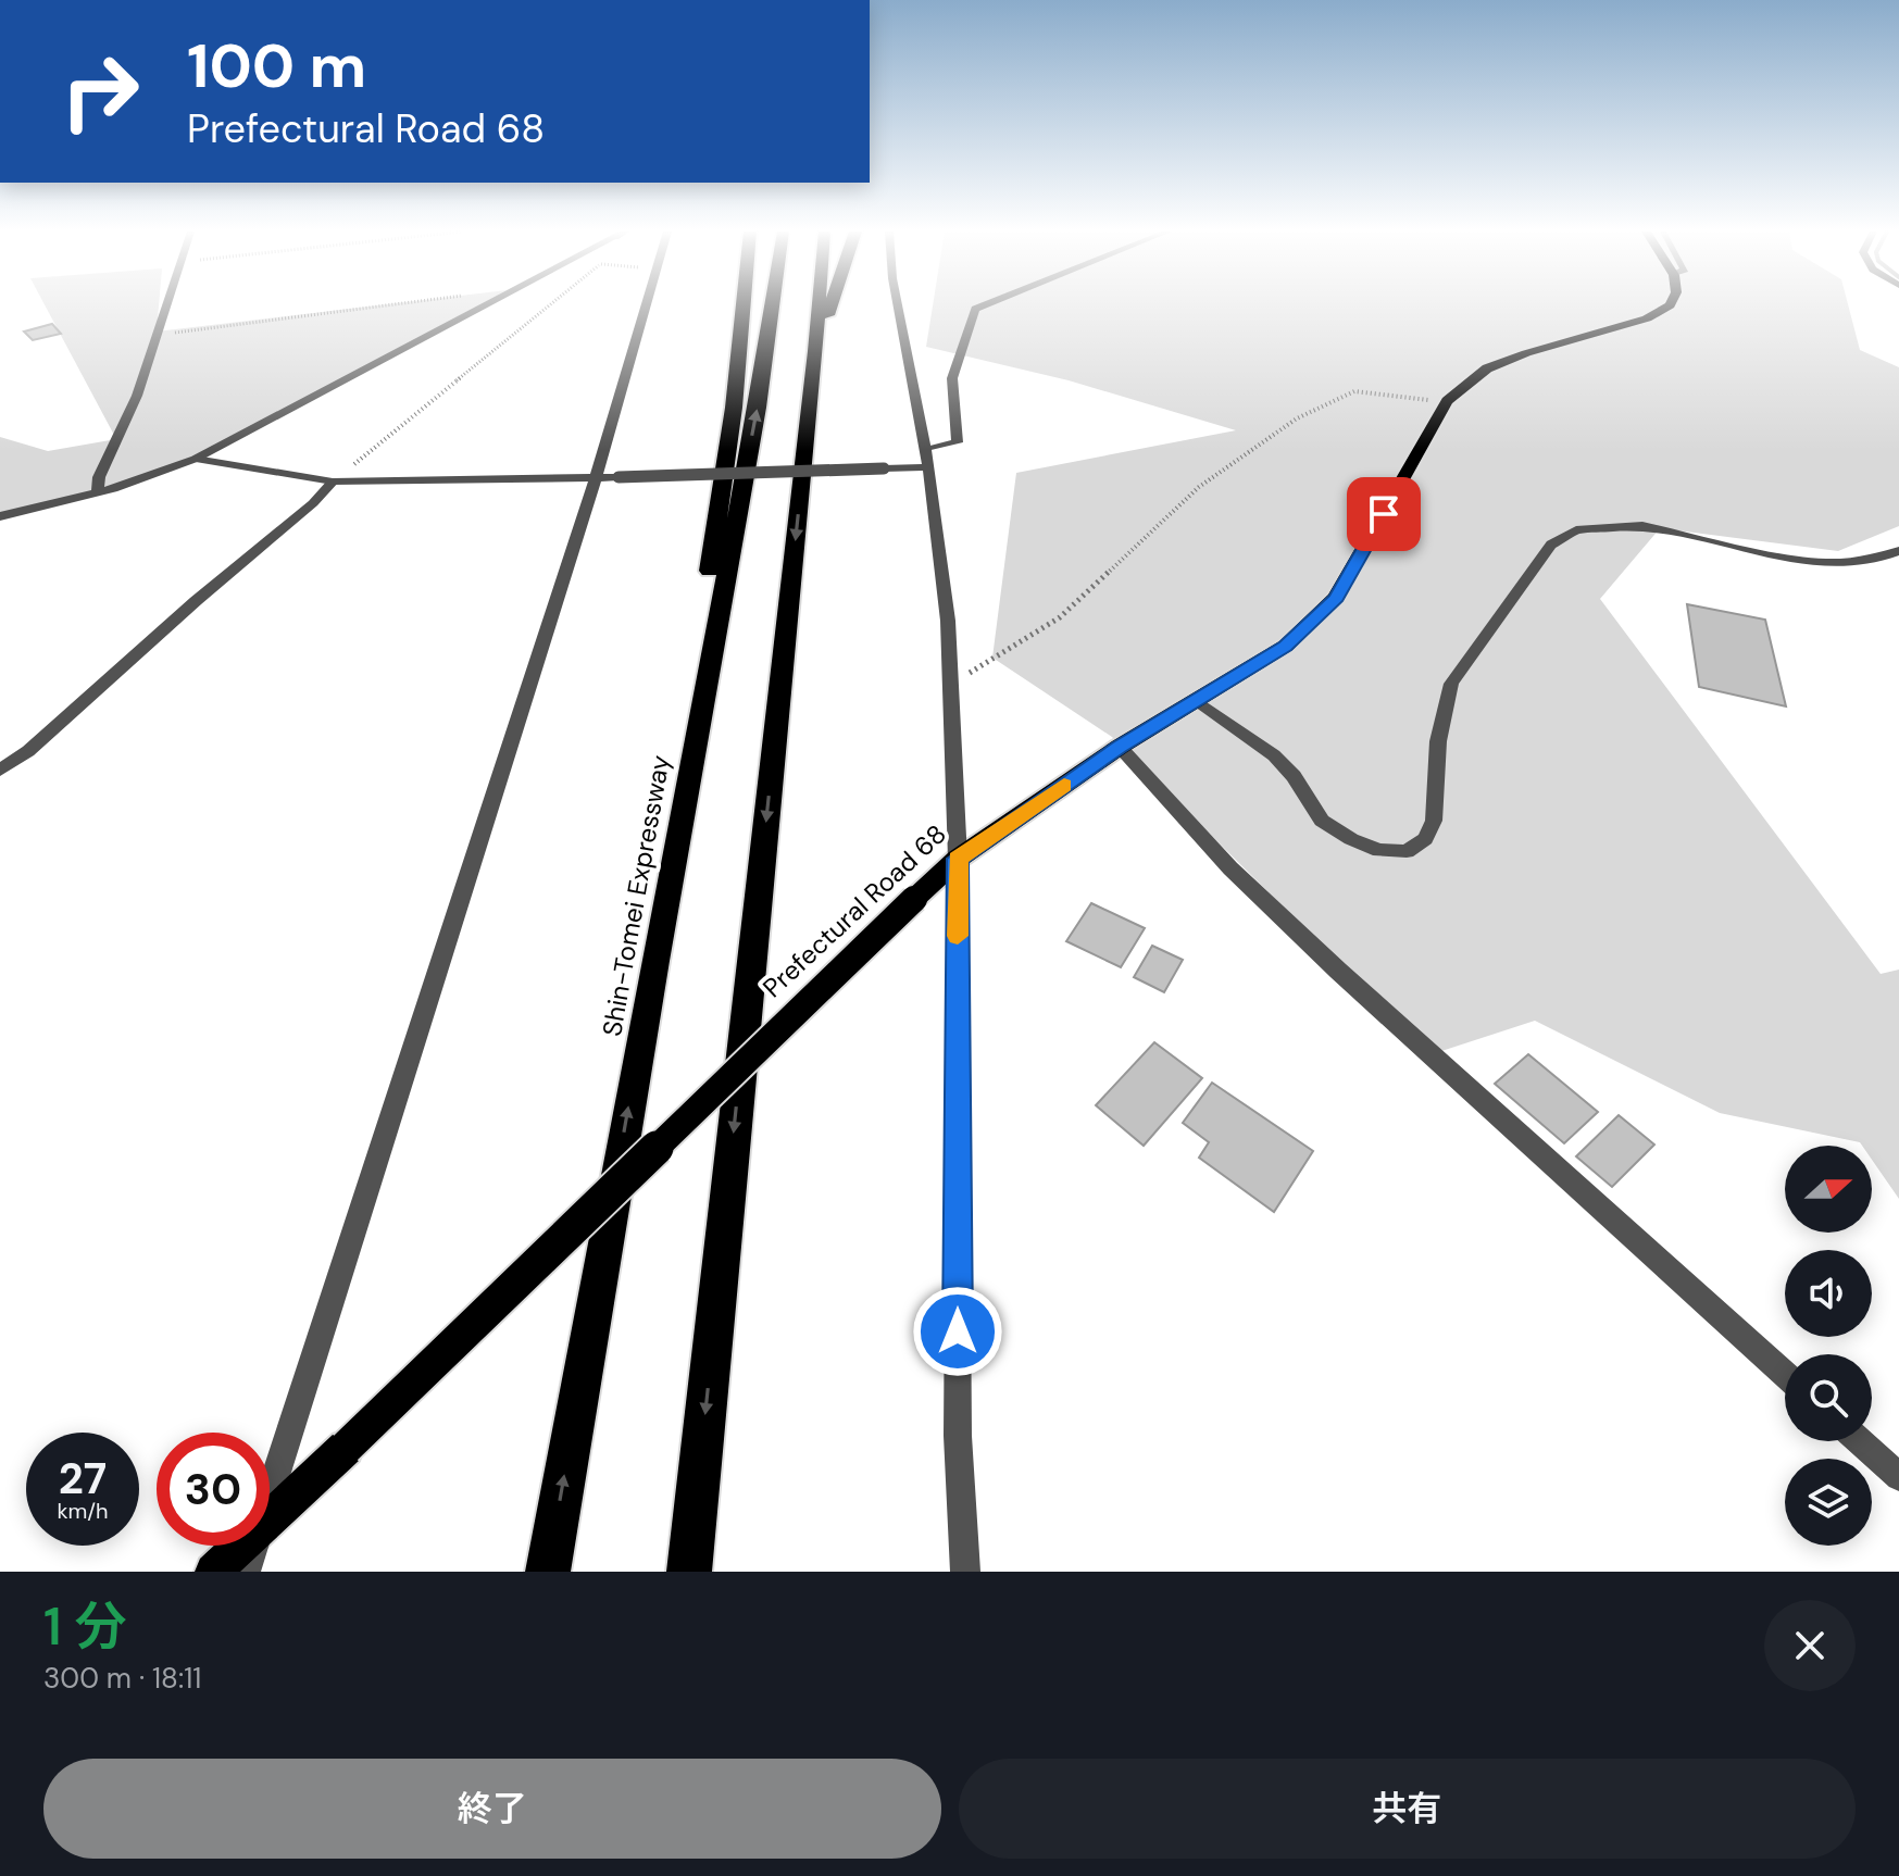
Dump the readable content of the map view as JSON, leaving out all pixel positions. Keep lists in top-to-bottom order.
{
  "streets": {
    "highway": ["Shin-Tomei Expressway"],
    "main road": ["Prefectural Road 68"]
  },
  "north": "right",
  "page": {
    "turn": ["100 m", "Prefectural Road 68"],
    "speed": "27 km/h",
    "limit": "30",
    "heading": ["1 分", "300 m · 18:11"],
    "buttons": ["終了", "共有"]
  }
}
